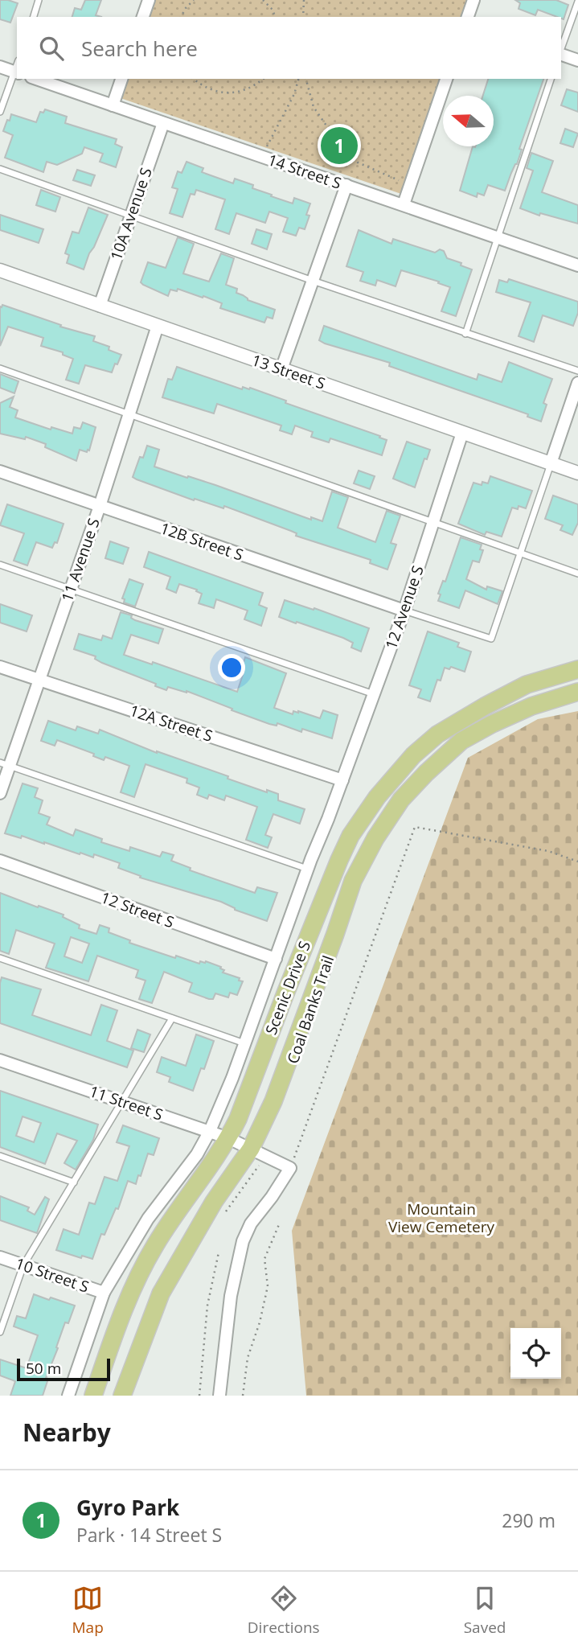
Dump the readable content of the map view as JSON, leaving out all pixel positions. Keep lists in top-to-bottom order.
{
  "streets": {
    "main road": ["Scenic Drive S"],
    "street": [
      "14 Street S",
      "10A Avenue S",
      "13 Street S",
      "12B Street S",
      "11 Avenue S",
      "12 Avenue S",
      "12A Street S",
      "12 Street S",
      "11 Street S",
      "10 Street S"
    ]
  },
  "crossings": [
    ["14 Street S", "10A Avenue S"],
    ["10A Avenue S", "13 Street S"],
    ["13 Street S", "11 Avenue S"],
    ["13 Street S", "12 Avenue S"],
    ["12B Street S", "11 Avenue S"],
    ["12B Street S", "12 Avenue S"],
    ["11 Avenue S", "12A Street S"],
    ["12 Avenue S", "12A Street S"],
    ["12 Avenue S", "Scenic Drive S"],
    ["12A Street S", "Scenic Drive S"],
    ["12 Street S", "Scenic Drive S"],
    ["Scenic Drive S", "11 Street S"],
    ["Scenic Drive S", "10 Street S"]
  ],
  "parks": ["Mountain View Cemetery"],
  "scale_bar": "50 m",
  "north": "left",
  "page": {
    "search": "Search here",
    "pins": "1",
    "scale": "50 m",
    "heading": "Nearby",
    "list": [
      {
        "mark": "1",
        "name": "Gyro Park",
        "note": "Park · 14 Street S",
        "value": "290 m"
      }
    ],
    "nav": ["Map", "Directions", "Saved"]
  }
}
